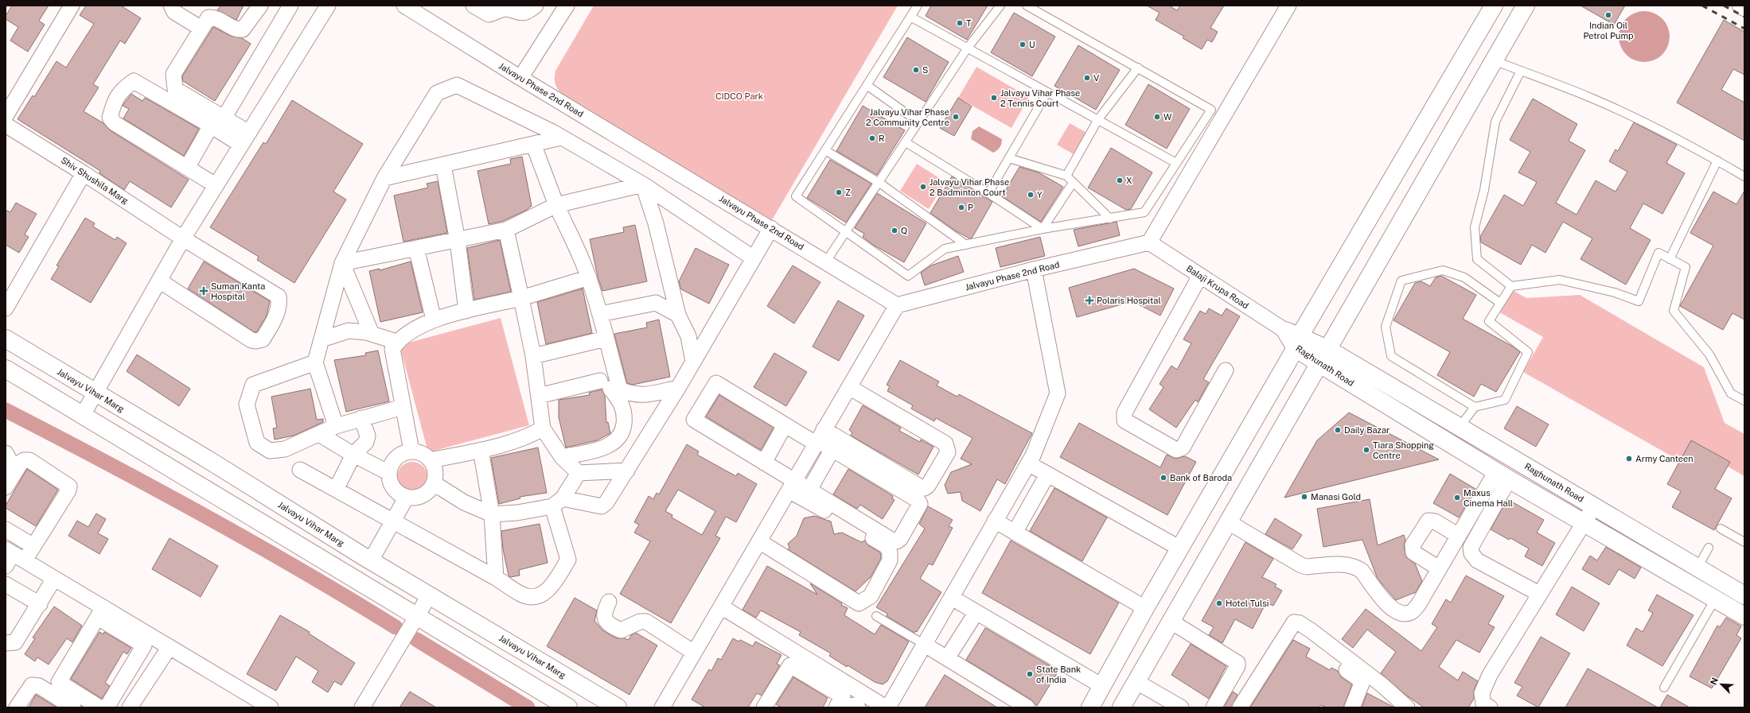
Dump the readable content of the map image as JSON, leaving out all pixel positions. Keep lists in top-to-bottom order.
{
  "streets": {
    "main road": ["Raghunath Road", "Jalvayu Vihar Marg"],
    "street": ["Jalvayu Phase 2nd Road", "Shiv Shushila Marg", "Balaji Krupa Road"]
  },
  "crossings": [
    ["Jalvayu Phase 2nd Road", "Balaji Krupa Road"],
    ["Balaji Krupa Road", "Raghunath Road"]
  ],
  "parks": ["CIDCO Park"],
  "places": {
    "other": [
      "Indian Oil Petrol Pump",
      "T",
      "U",
      "S",
      "V",
      "Jalvayu Vihar Phase 2 Tennis Court",
      "Jalvayu Vihar Phase 2 Community Centre",
      "W",
      "R",
      "X",
      "Jalvayu Vihar Phase 2 Badminton Court",
      "Z",
      "Y",
      "P",
      "Q",
      "Daily Bazar",
      "Tiara Shopping Centre",
      "Army Canteen",
      "Bank of Baroda",
      "Manasi Gold",
      "Maxus Cinema Hall",
      "Hotel Tulsi",
      "State Bank of India"
    ],
    "health": ["Suman Kanta Hospital", "Polaris Hospital"]
  },
  "north": "top left"
}
